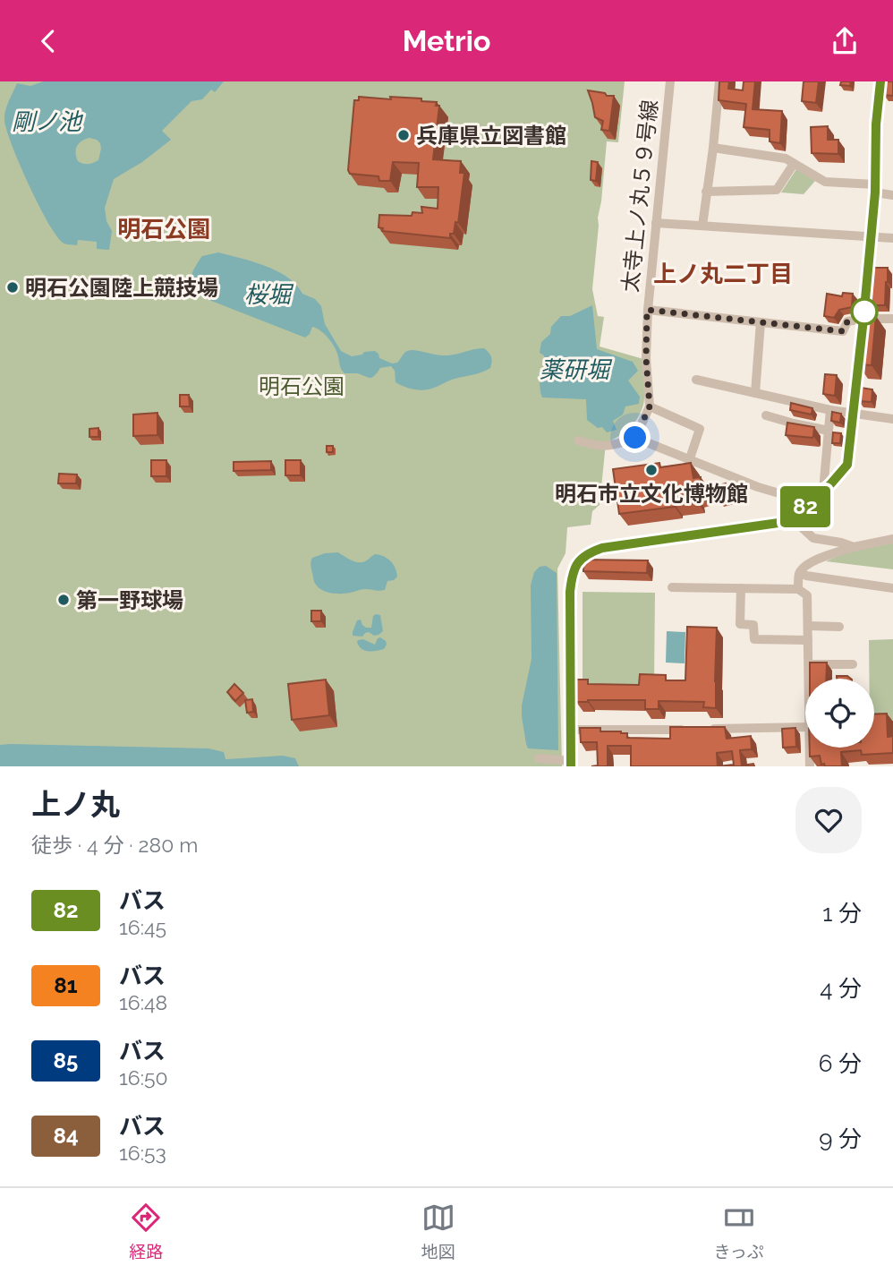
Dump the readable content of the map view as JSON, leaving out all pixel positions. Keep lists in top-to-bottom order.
{
  "streets": {
    "street": ["太寺上ノ丸５９号線"]
  },
  "districts": ["明石公園", "上ノ丸二丁目"],
  "water": ["剛ノ池", "桜堀", "薬研堀"],
  "parks": ["明石公園"],
  "places": [
    "兵庫県立図書館",
    "明石公園陸上競技場",
    "明石市立文化博物館",
    "第一野球場"
  ],
  "lines": ["bus line 82"],
  "page": {
    "header": "Metrio",
    "on_map": "82",
    "heading": ["上ノ丸", "徒歩 · 4 分 · 280 m"],
    "list": [
      {
        "mark": "82",
        "name": "バス",
        "note": "16:45",
        "value": "1 分"
      },
      {
        "mark": "81",
        "name": "バス",
        "note": "16:48",
        "value": "4 分"
      },
      {
        "mark": "85",
        "name": "バス",
        "note": "16:50",
        "value": "6 分"
      },
      {
        "mark": "84",
        "name": "バス",
        "note": "16:53",
        "value": "9 分"
      }
    ],
    "tabs": ["経路", "地図", "きっぷ"]
  }
}
